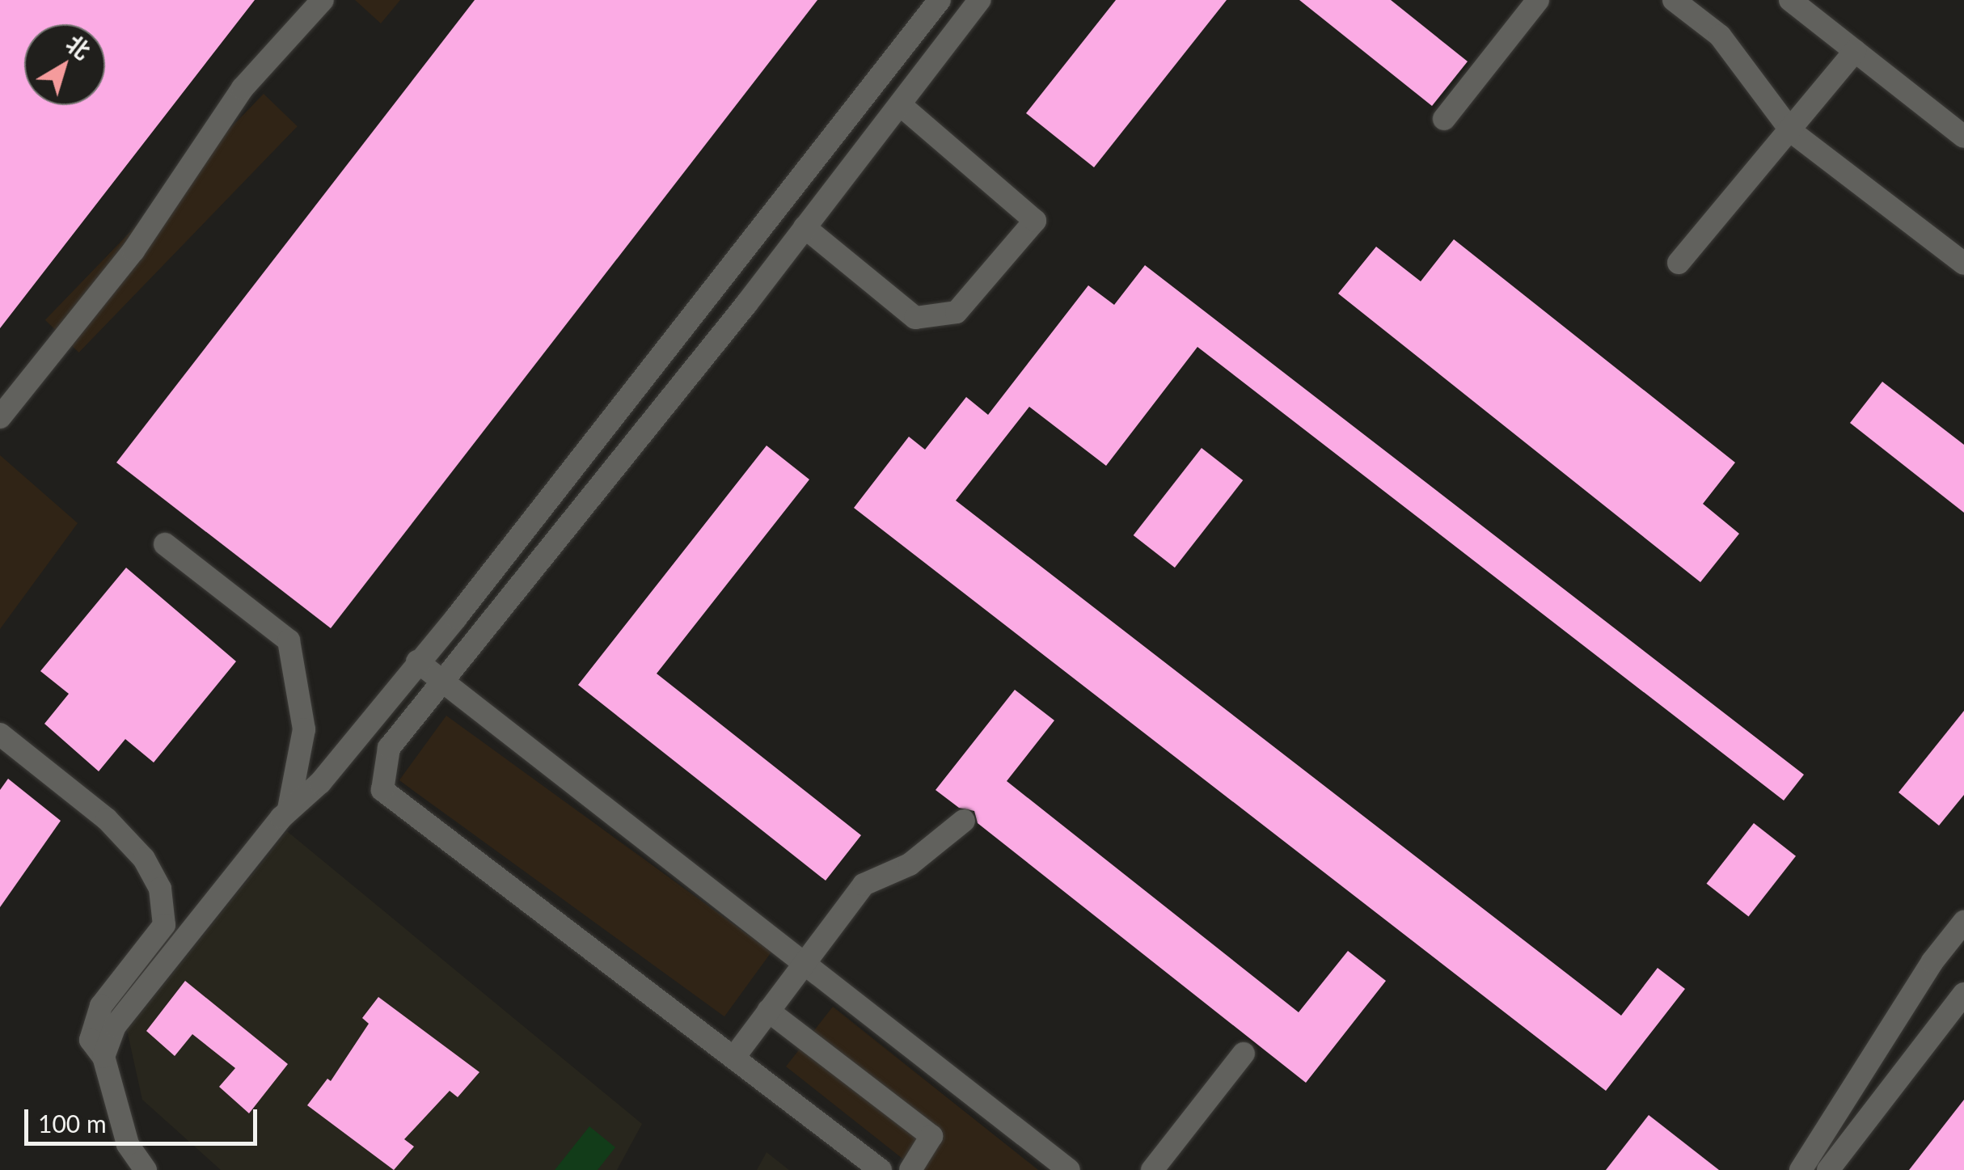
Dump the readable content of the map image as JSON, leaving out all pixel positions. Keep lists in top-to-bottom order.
{
  "scale_bar": "100 m",
  "north": "top right"
}
